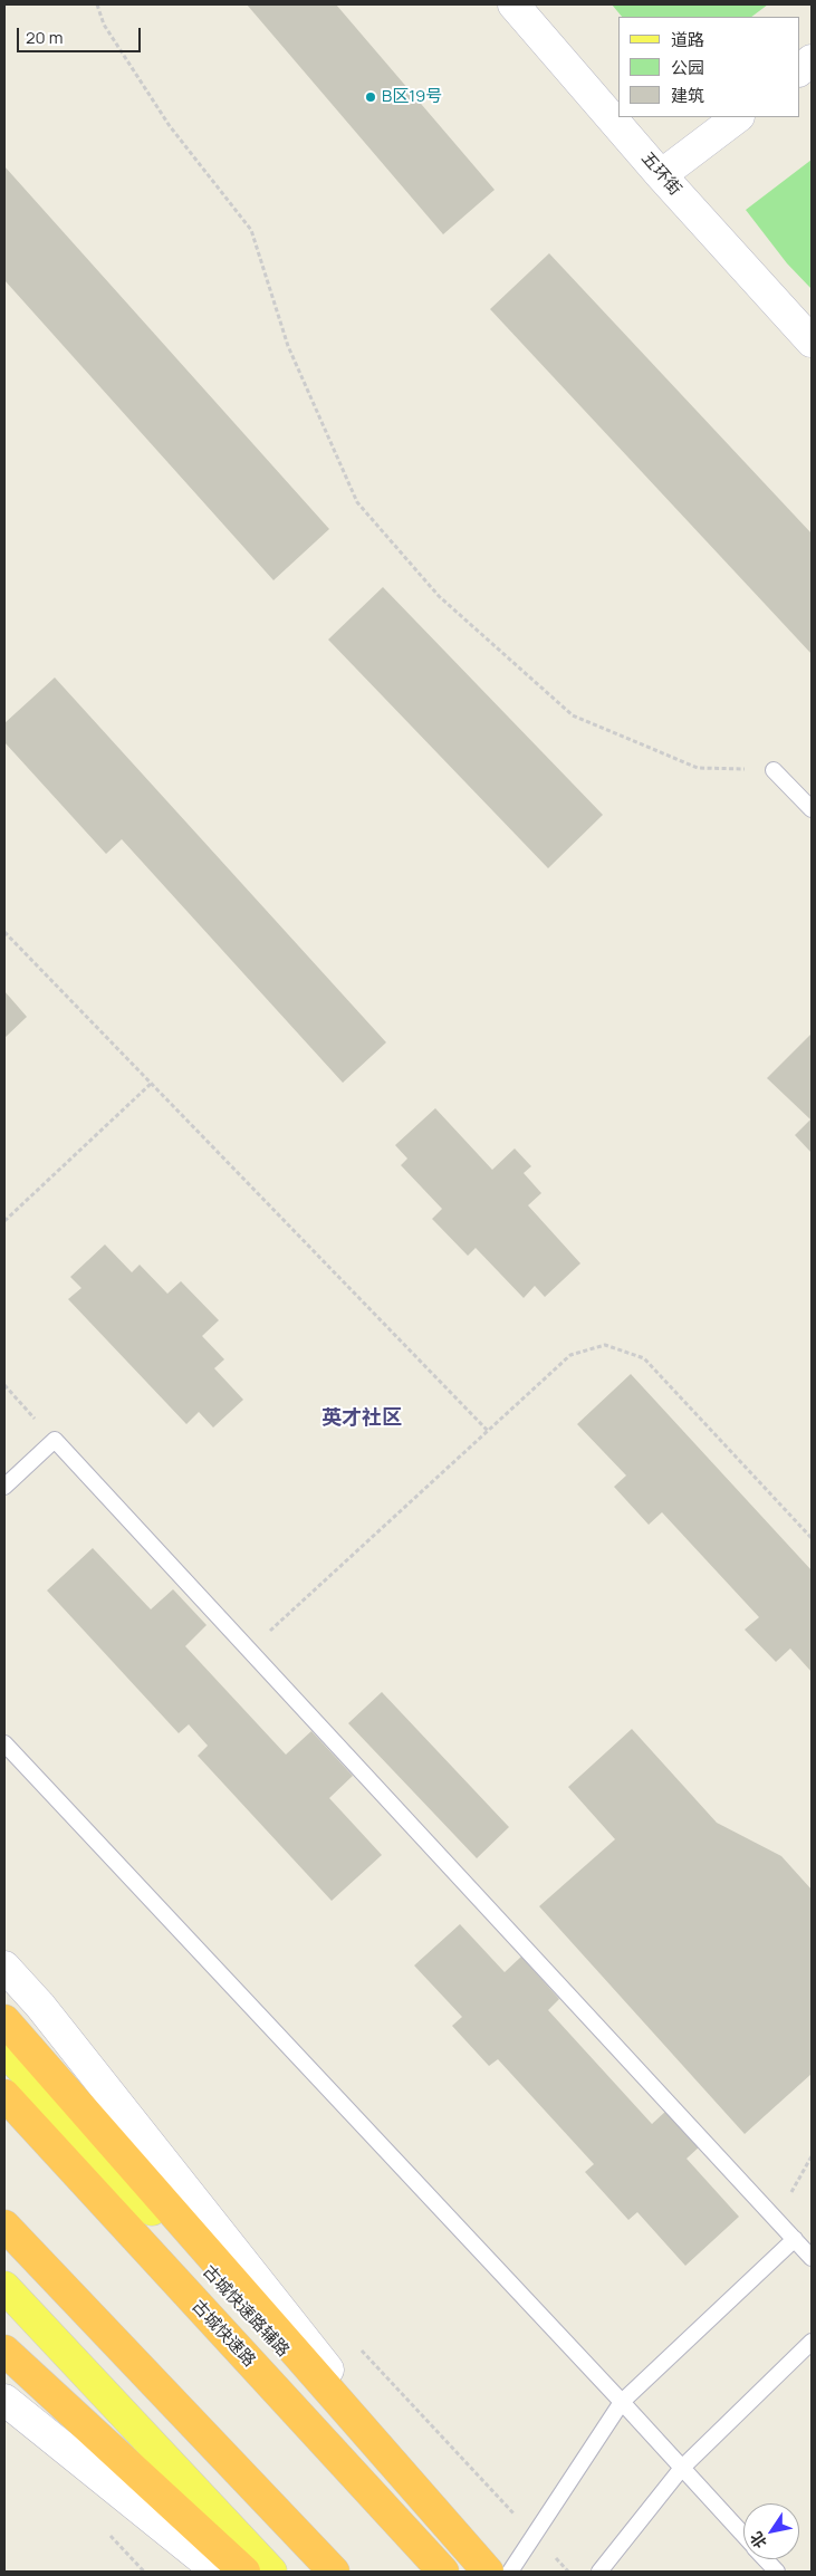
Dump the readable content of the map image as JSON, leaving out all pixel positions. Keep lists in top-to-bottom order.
{
  "streets": {
    "highway": ["古城快速路"],
    "street": ["五环街"]
  },
  "districts": ["英才社区"],
  "places": ["B区19号"],
  "legend": ["道路", "公园", "建筑"],
  "scale_bar": "20 m",
  "north": "bottom left"
}
